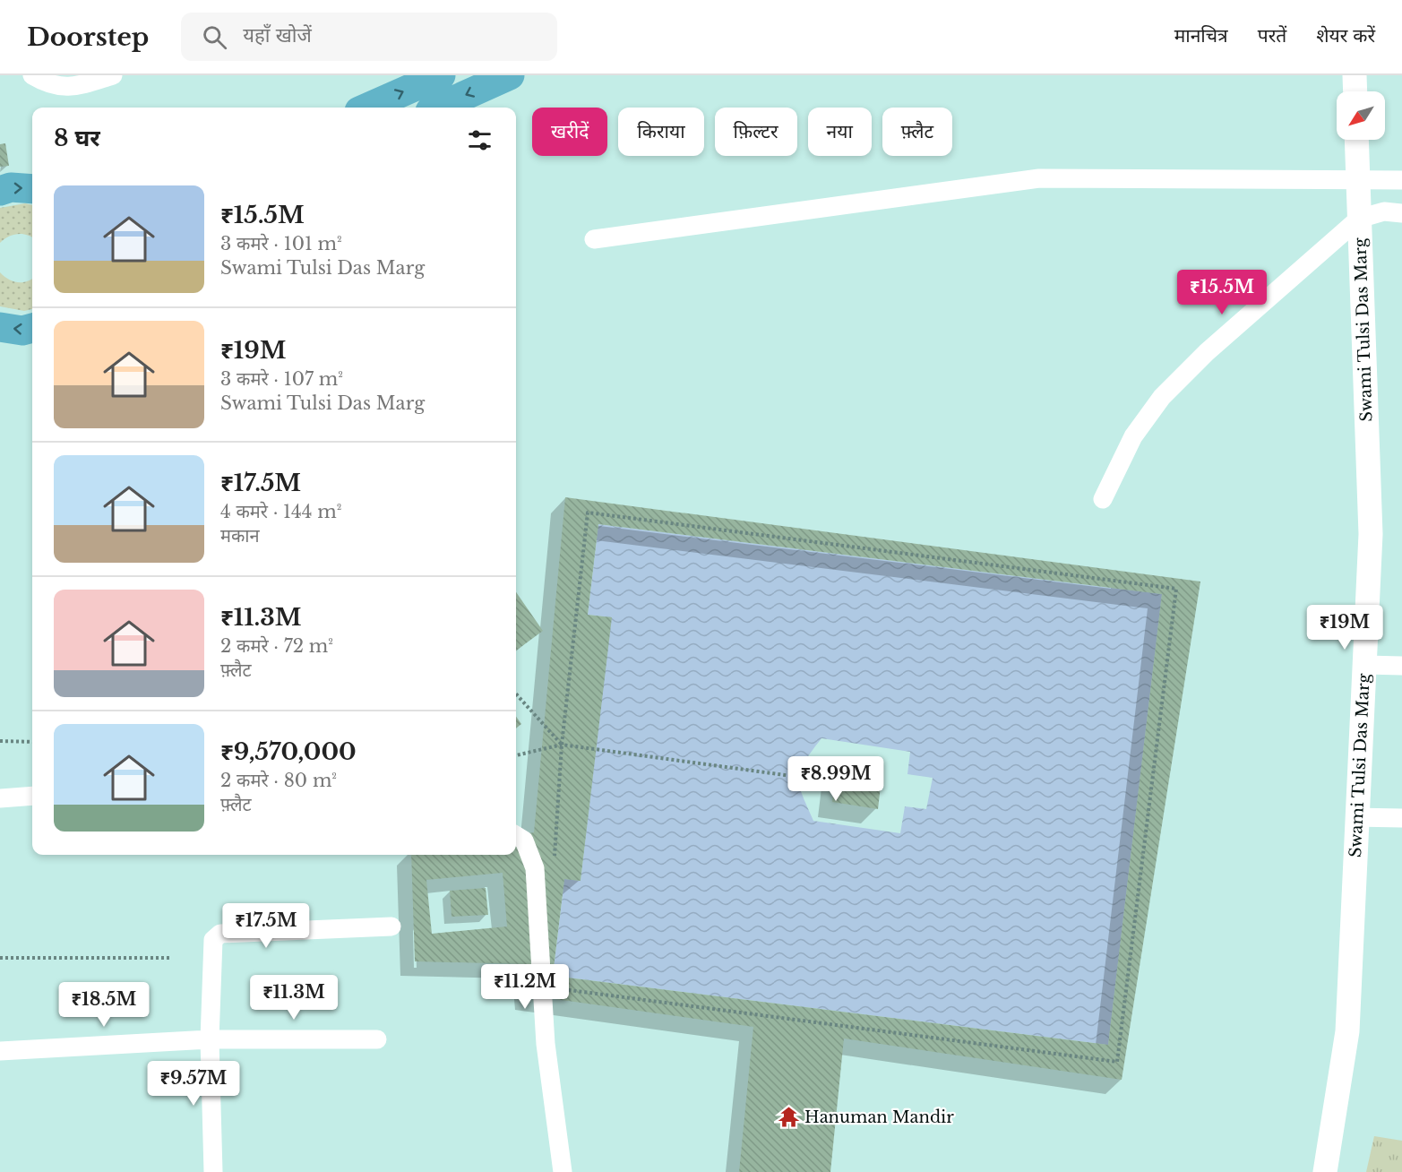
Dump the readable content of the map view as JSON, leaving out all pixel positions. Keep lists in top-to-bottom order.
{
  "streets": {
    "street": ["Swami Tulsi Das Marg"]
  },
  "places": {
    "temple": ["Hanuman Mandir"]
  },
  "north": "bottom left",
  "page": {
    "header": "Doorstep",
    "search": "यहाँ खोजें",
    "nav": ["मानचित्र", "परतें", "शेयर करें"],
    "chip": [
      "खरीदें",
      "किराया",
      "फ़िल्टर",
      "नया",
      "फ़्लैट"
    ],
    "heading": "8 घर",
    "list": [
      {
        "name": "₹15.5M",
        "note": "3 कमरे · 101 m² · Swami Tulsi Das Marg"
      },
      {
        "name": "₹19M",
        "note": "3 कमरे · 107 m² · Swami Tulsi Das Marg"
      },
      {
        "name": "₹17.5M",
        "note": "4 कमरे · 144 m² · मकान"
      },
      {
        "name": "₹11.3M",
        "note": "2 कमरे · 72 m² · फ़्लैट"
      },
      {
        "name": "₹9,570,000",
        "note": "2 कमरे · 80 m² · फ़्लैट"
      }
    ],
    "price": [
      "₹15.5M",
      "₹19M",
      "₹8.99M",
      "₹17.5M",
      "₹11.2M",
      "₹11.3M",
      "₹18.5M",
      "₹9.57M"
    ]
  }
}
